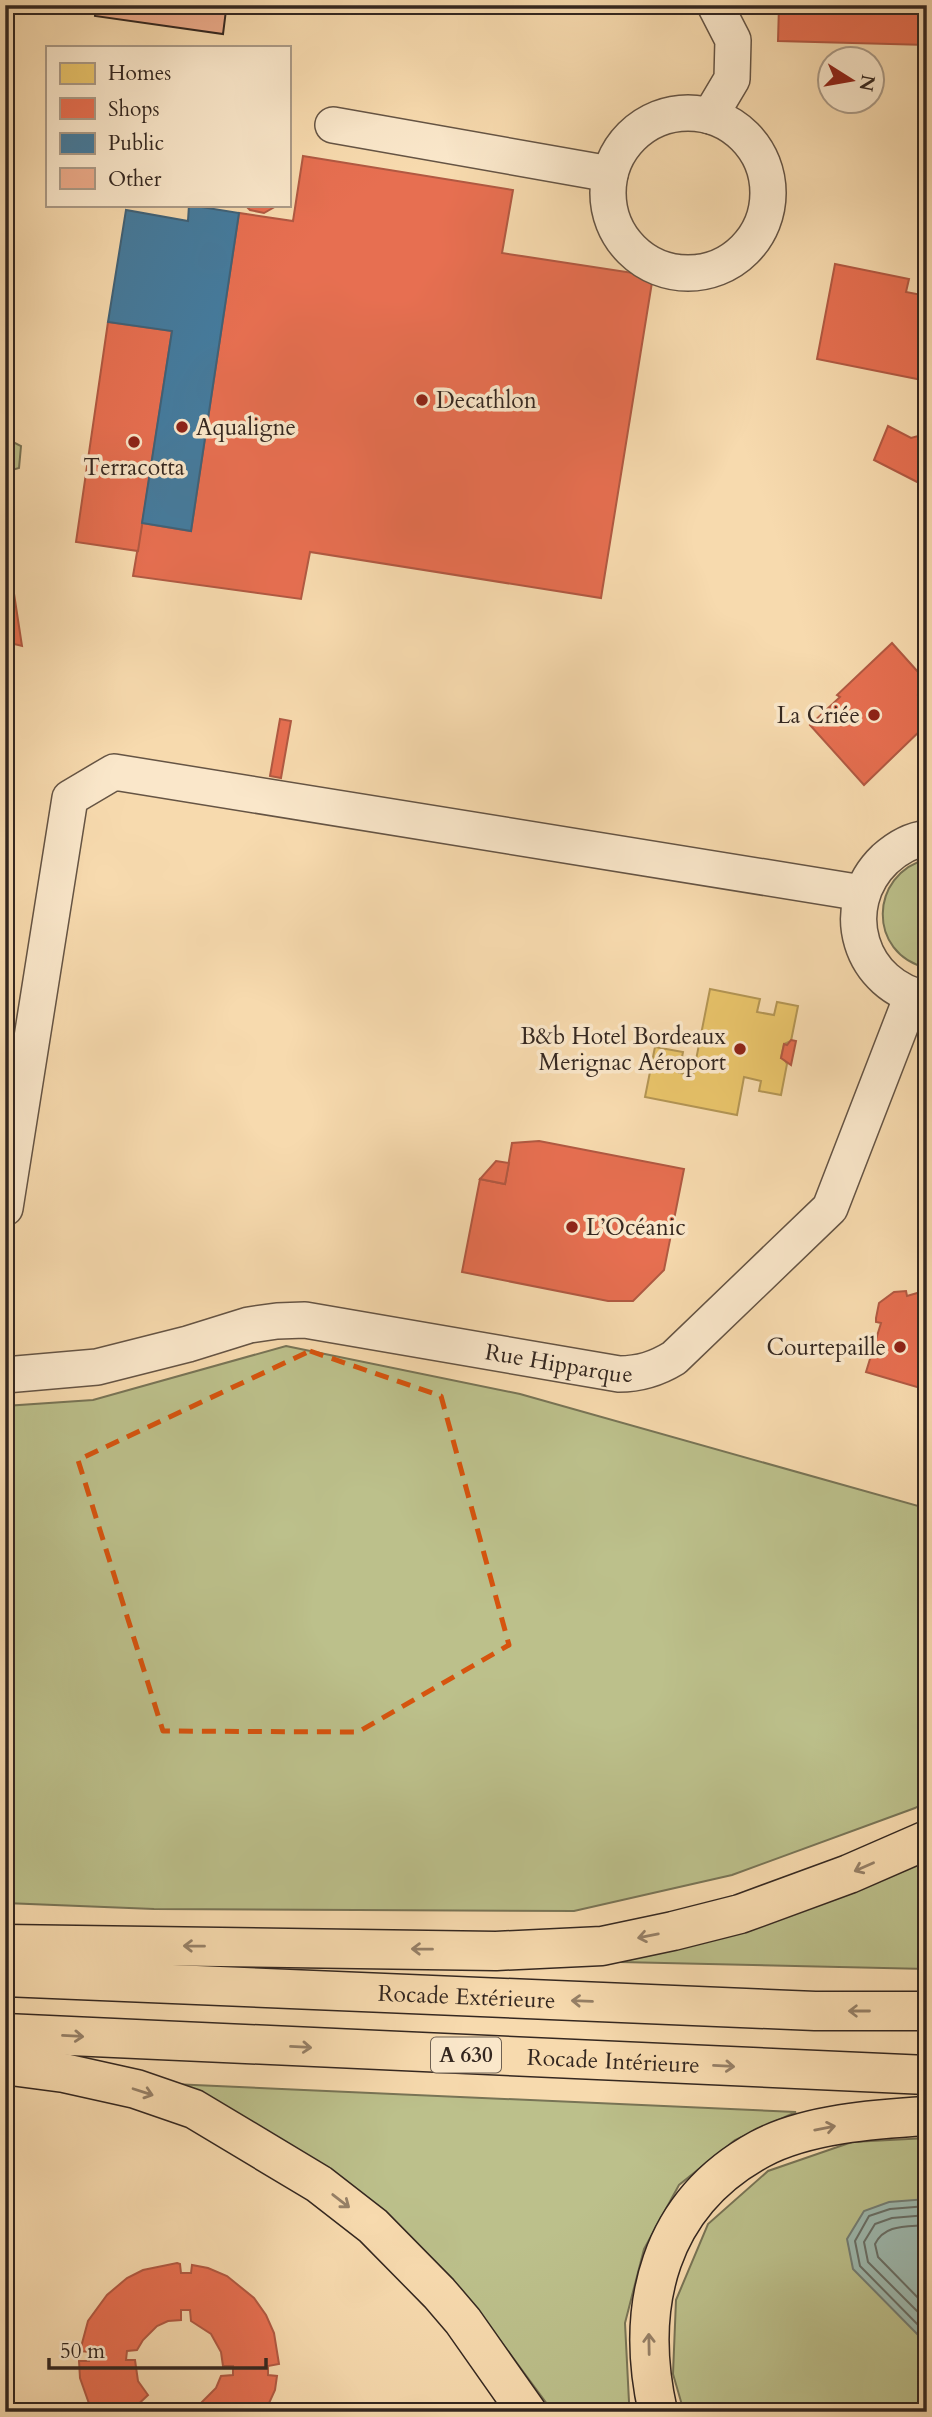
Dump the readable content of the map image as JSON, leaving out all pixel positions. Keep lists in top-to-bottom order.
{
  "streets": {
    "highway": ["Rocade Extérieure", "A 630", "Rocade Intérieure"],
    "street": ["Rue Hipparque"]
  },
  "places": [
    "Decathlon",
    "Aqualigne",
    "Terracotta",
    "La Criée",
    "B&b Hotel Bordeaux Merignac Aéroport",
    "L’Océanic",
    "Courtepaille"
  ],
  "legend": [
    "Homes",
    "Shops",
    "Public",
    "Other"
  ],
  "scale_bar": "50 m",
  "north": "right"
}
